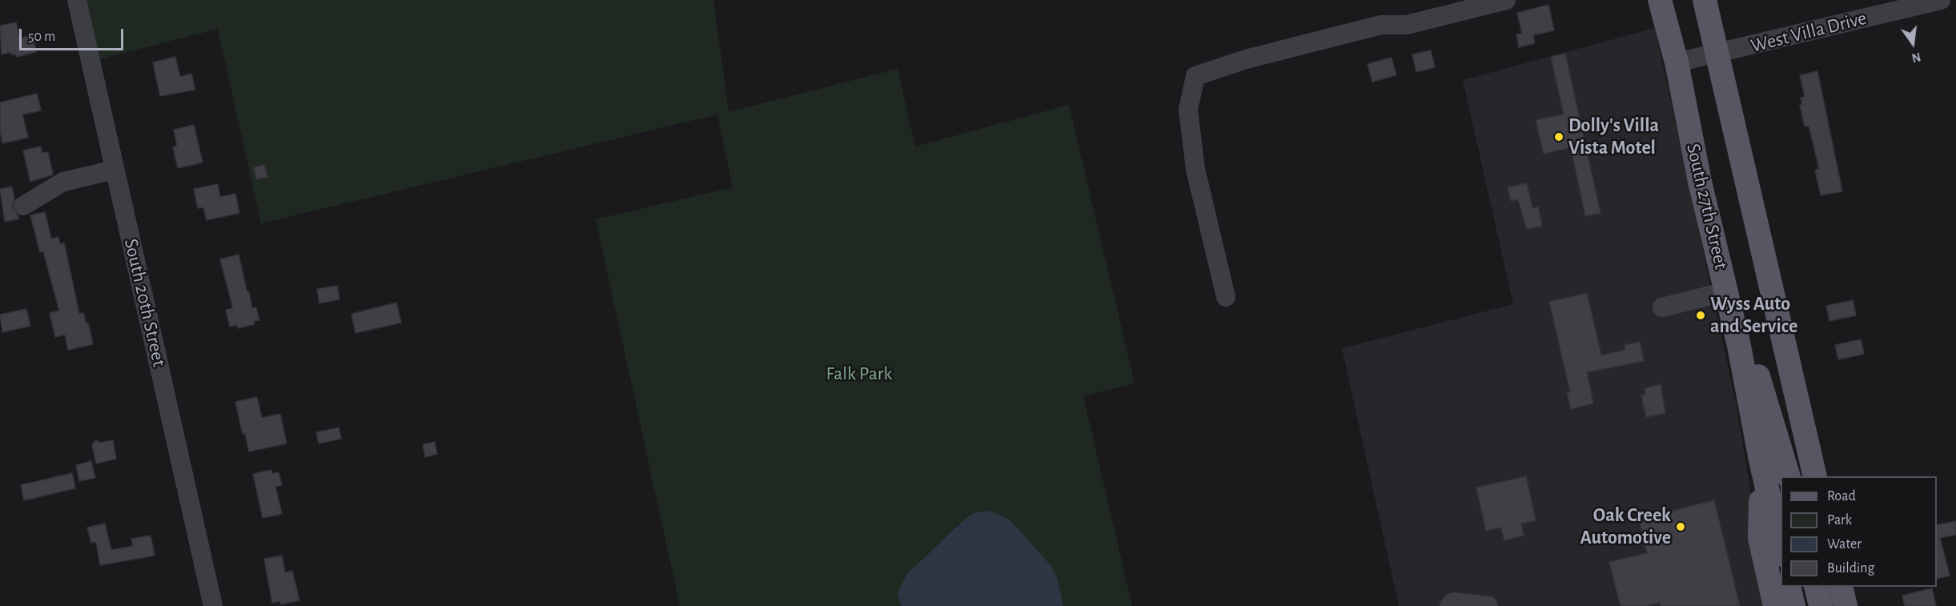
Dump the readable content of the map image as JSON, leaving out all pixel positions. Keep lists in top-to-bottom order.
{
  "streets": {
    "main road": ["South 27th Street"],
    "street": ["West Villa Drive", "South 20th Street"]
  },
  "crossings": [
    ["West Villa Drive", "South 27th Street"]
  ],
  "parks": ["Falk Park"],
  "places": ["Dolly's Villa Vista Motel", "Wyss Auto and Service", "Oak Creek Automotive"],
  "legend": [
    "Road",
    "Park",
    "Water",
    "Building"
  ],
  "scale_bar": "50 m",
  "north": "bottom"
}
